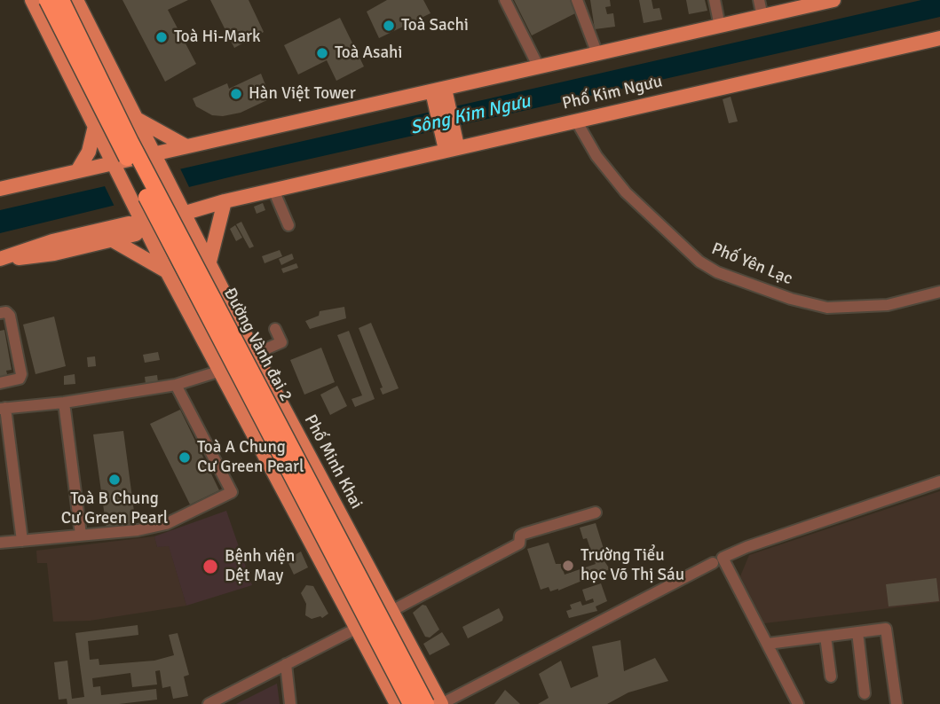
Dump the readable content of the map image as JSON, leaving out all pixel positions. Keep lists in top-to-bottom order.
{
  "streets": {
    "highway": ["Đường Vành đai 2"],
    "main road": ["Phố Kim Ngưu", "Phố Minh Khai"],
    "street": ["Phố Yên Lạc"]
  },
  "crossings": [
    ["Phố Kim Ngưu", "Phố Yên Lạc"],
    ["Phố Kim Ngưu", "Phố Minh Khai"]
  ],
  "water": ["Sông Kim Ngưu"],
  "places": [
    "Toà Sachi",
    "Toà Hi-Mark",
    "Toà Asahi",
    "Hàn Việt Tower",
    "Toà A Chung Cư Green Pearl",
    "Toà B Chung Cư Green Pearl",
    "Trường Tiểu học Võ Thị Sáu",
    "Bệnh viện Dệt May"
  ]
}
